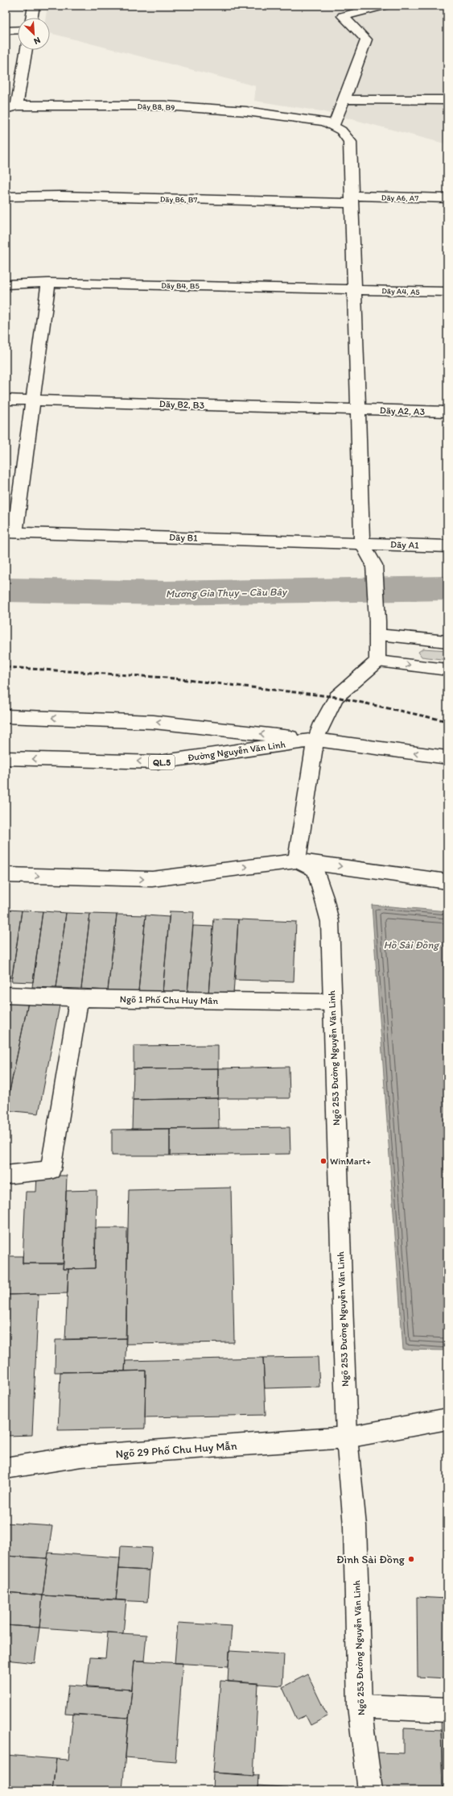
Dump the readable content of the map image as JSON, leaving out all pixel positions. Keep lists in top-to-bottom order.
{
  "streets": {
    "main road": [
      "Dãy B8, B9",
      "Dãy A6, A7",
      "Dãy B6, B7",
      "Dãy B4, B5",
      "Dãy A4, A5",
      "Dãy B2, B3",
      "Dãy A2, A3",
      "Dãy B1",
      "Dãy A1",
      "Đường Nguyễn Văn Linh",
      "QL.5",
      "Ngõ 1 Phố Chu Huy Mân",
      "Ngõ 253 Đường Nguyễn Văn Linh",
      "Ngõ 29 Phố Chu Huy Mẫn"
    ]
  },
  "crossings": [
    ["Dãy B8, B9", "Dãy A6, A7"],
    ["Dãy B8, B9", "Dãy B6, B7"],
    ["Dãy B8, B9", "Dãy B4, B5"],
    ["Dãy B8, B9", "Dãy A4, A5"],
    ["Dãy B8, B9", "Dãy B2, B3"],
    ["Dãy B8, B9", "Dãy A2, A3"],
    ["Dãy B8, B9", "Dãy B1"],
    ["Dãy B8, B9", "Dãy A1"],
    ["Dãy A6, A7", "Dãy B6, B7"],
    ["Dãy B4, B5", "Dãy A4, A5"],
    ["Dãy B2, B3", "Dãy A2, A3"],
    ["Dãy B1", "Dãy A1"],
    ["Ngõ 1 Phố Chu Huy Mân", "Ngõ 253 Đường Nguyễn Văn Linh"],
    ["Ngõ 253 Đường Nguyễn Văn Linh", "Ngõ 29 Phố Chu Huy Mẫn"]
  ],
  "water": ["Mương Gia Thụy – Cầu Bây", "Hồ Sài Đồng"],
  "places": ["WinMart+", "Đình Sài Đồng"],
  "north": "bottom right"
}
